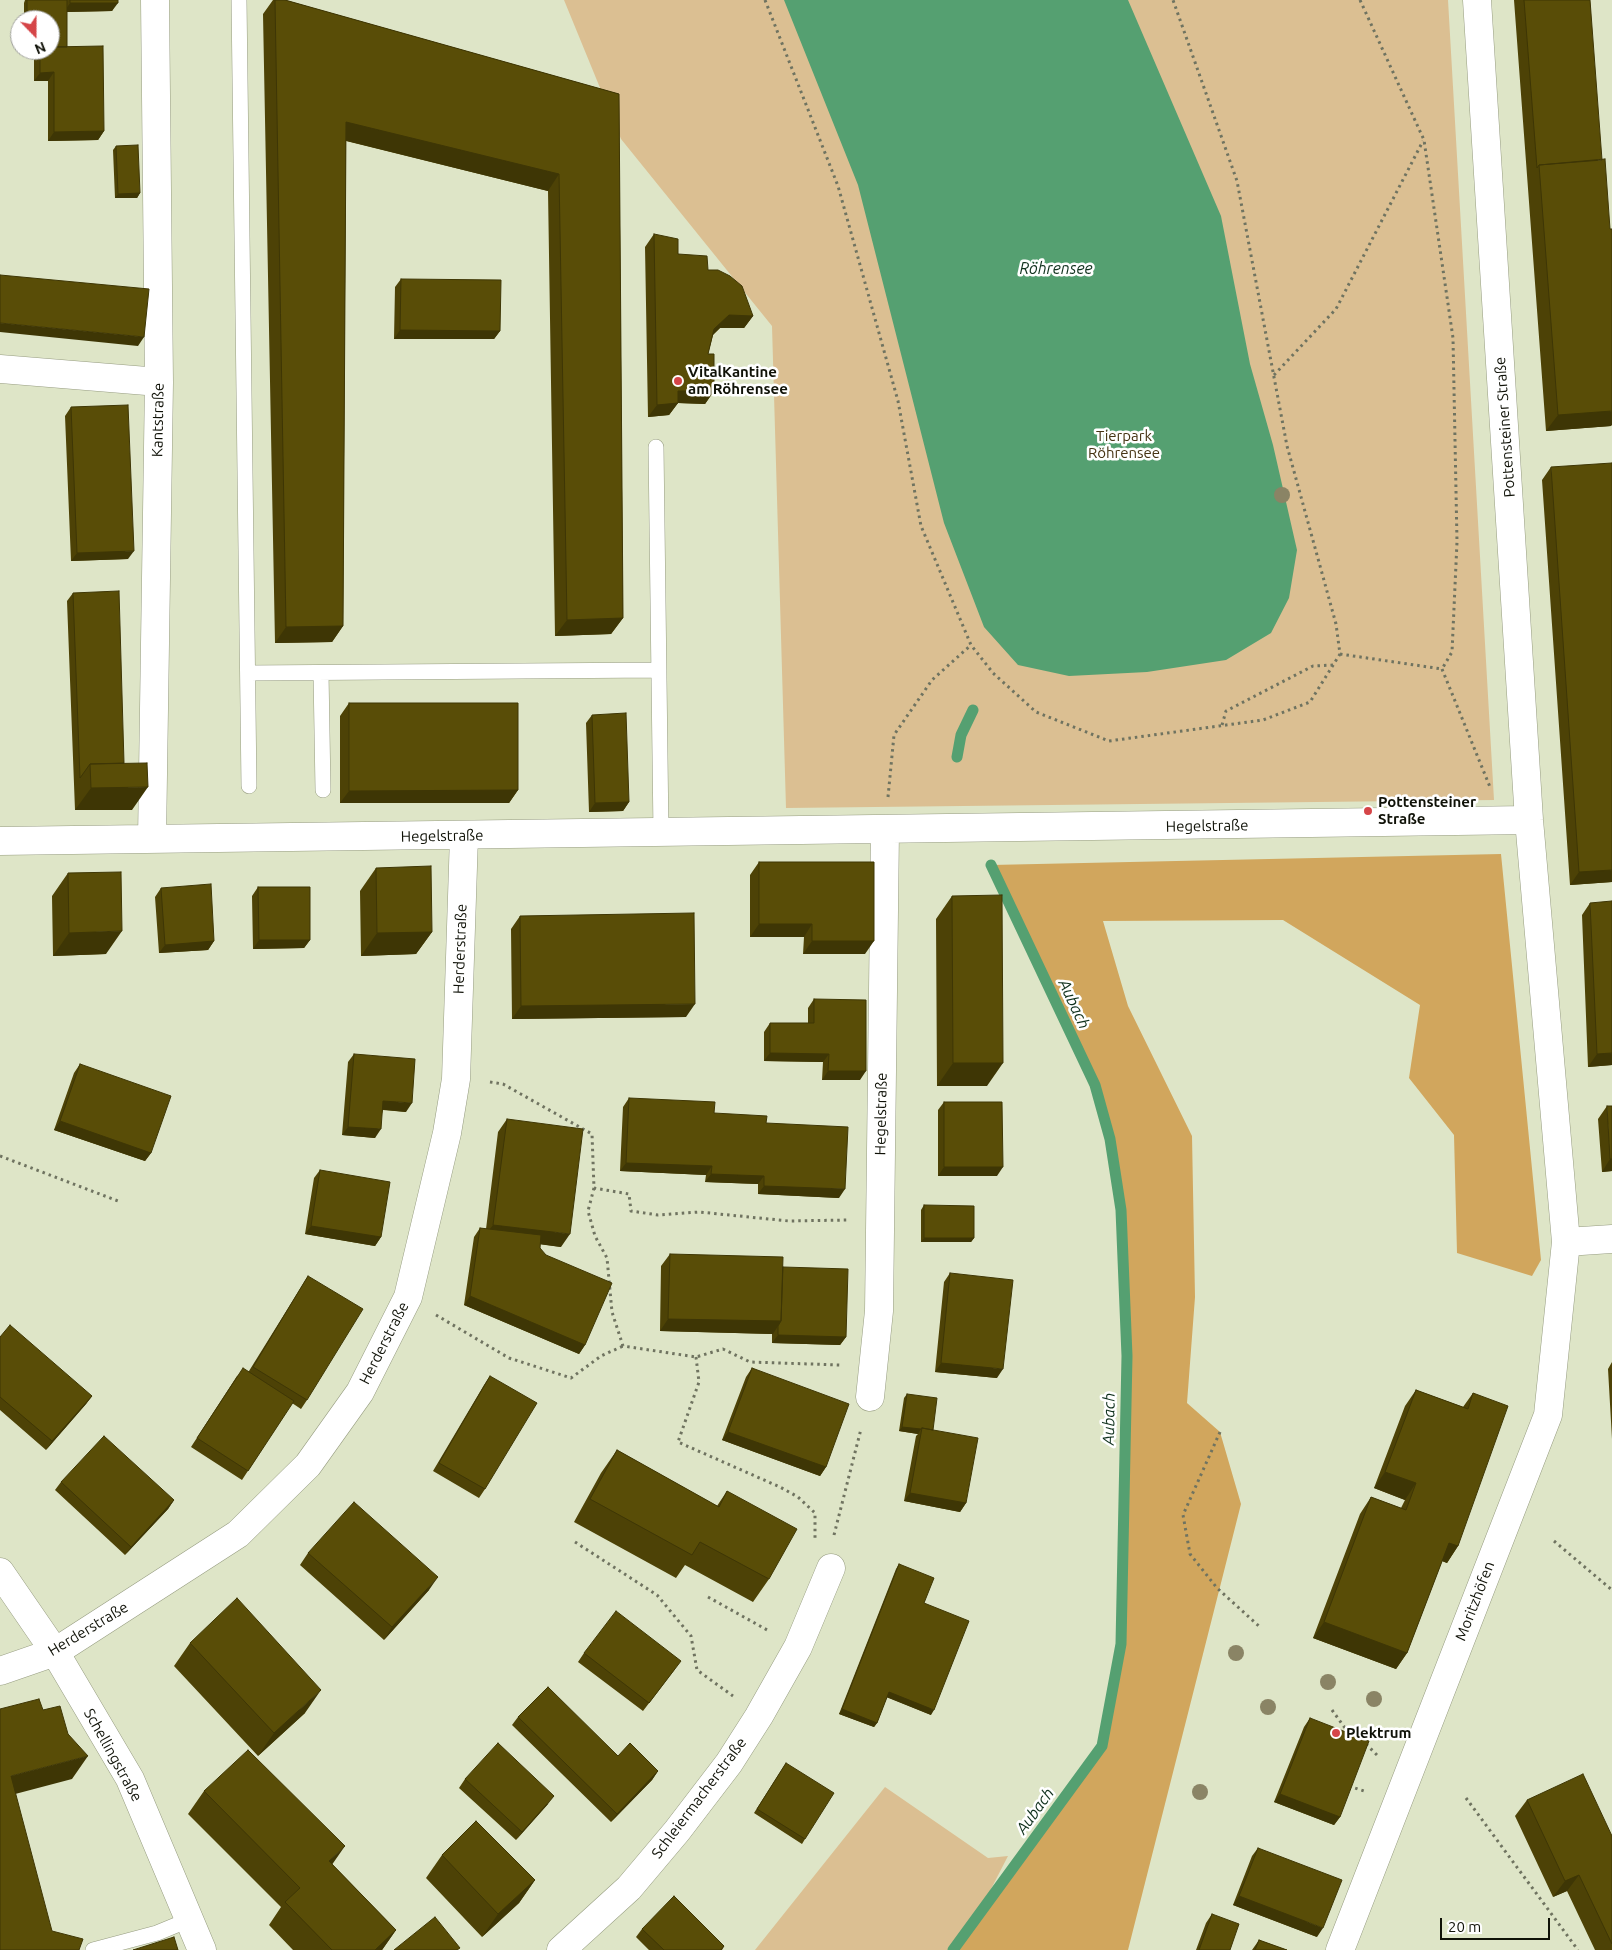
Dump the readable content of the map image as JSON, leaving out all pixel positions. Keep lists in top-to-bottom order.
{
  "streets": {
    "street": [
      "Kantstraße",
      "Pottensteiner Straße",
      "Hegelstraße",
      "Herderstraße",
      "Moritzhöfen",
      "Schellingstraße",
      "Schleiermacherstraße"
    ]
  },
  "crossings": [
    ["Kantstraße", "Hegelstraße"],
    ["Pottensteiner Straße", "Hegelstraße"],
    ["Pottensteiner Straße", "Moritzhöfen"],
    ["Hegelstraße", "Herderstraße"],
    ["Herderstraße", "Schellingstraße"]
  ],
  "water": ["Röhrensee", "Aubach"],
  "parks": ["Tierpark Röhrensee"],
  "places": ["VitalKantine am Röhrensee", "Pottensteiner Straße", "Plektrum"],
  "scale_bar": "20 m",
  "north": "bottom"
}
